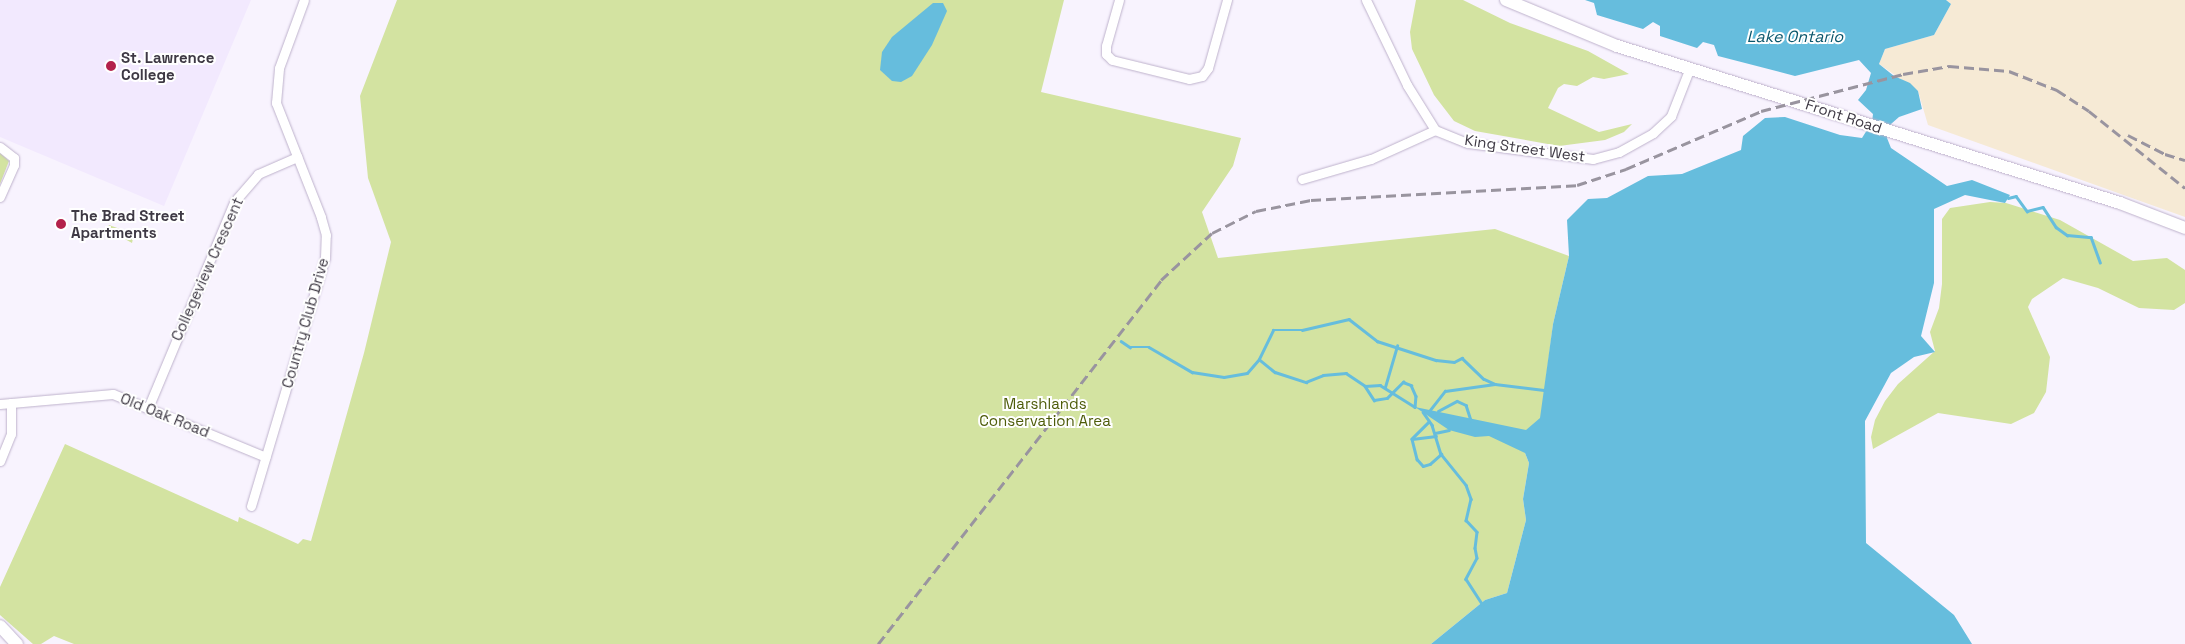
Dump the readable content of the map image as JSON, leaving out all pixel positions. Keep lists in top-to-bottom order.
{
  "streets": {
    "main road": ["Front Road"],
    "street": [
      "King Street West",
      "Collegeview Crescent",
      "Country Club Drive",
      "Old Oak Road"
    ]
  },
  "crossings": [
    ["Front Road", "King Street West"],
    ["Collegeview Crescent", "Country Club Drive"],
    ["Collegeview Crescent", "Old Oak Road"],
    ["Country Club Drive", "Old Oak Road"]
  ],
  "water": ["Lake Ontario"],
  "parks": ["Marshlands Conservation Area"],
  "places": ["St. Lawrence College", "The Brad Street Apartments"]
}
